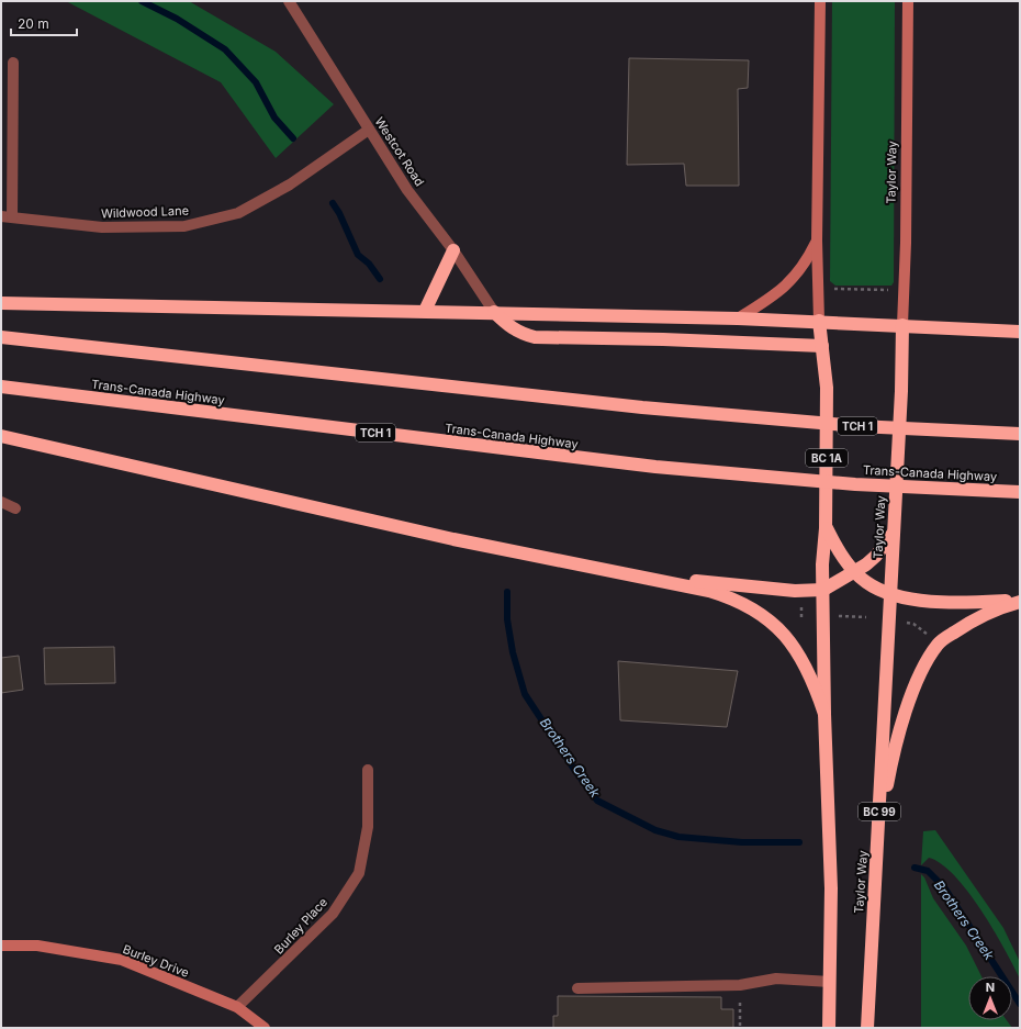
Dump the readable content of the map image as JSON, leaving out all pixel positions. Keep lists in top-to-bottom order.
{
  "streets": {
    "highway": [
      "Taylor Way",
      "Trans-Canada Highway",
      "TCH 1",
      "BC 1A",
      "BC 99"
    ],
    "street": [
      "Westcot Road",
      "Wildwood Lane",
      "Burley Place",
      "Burley Drive"
    ]
  },
  "crossings": [
    ["Westcot Road", "Wildwood Lane"],
    ["Burley Place", "Burley Drive"]
  ],
  "water": ["Brothers Creek"],
  "scale_bar": "20 m",
  "north": "top"
}
